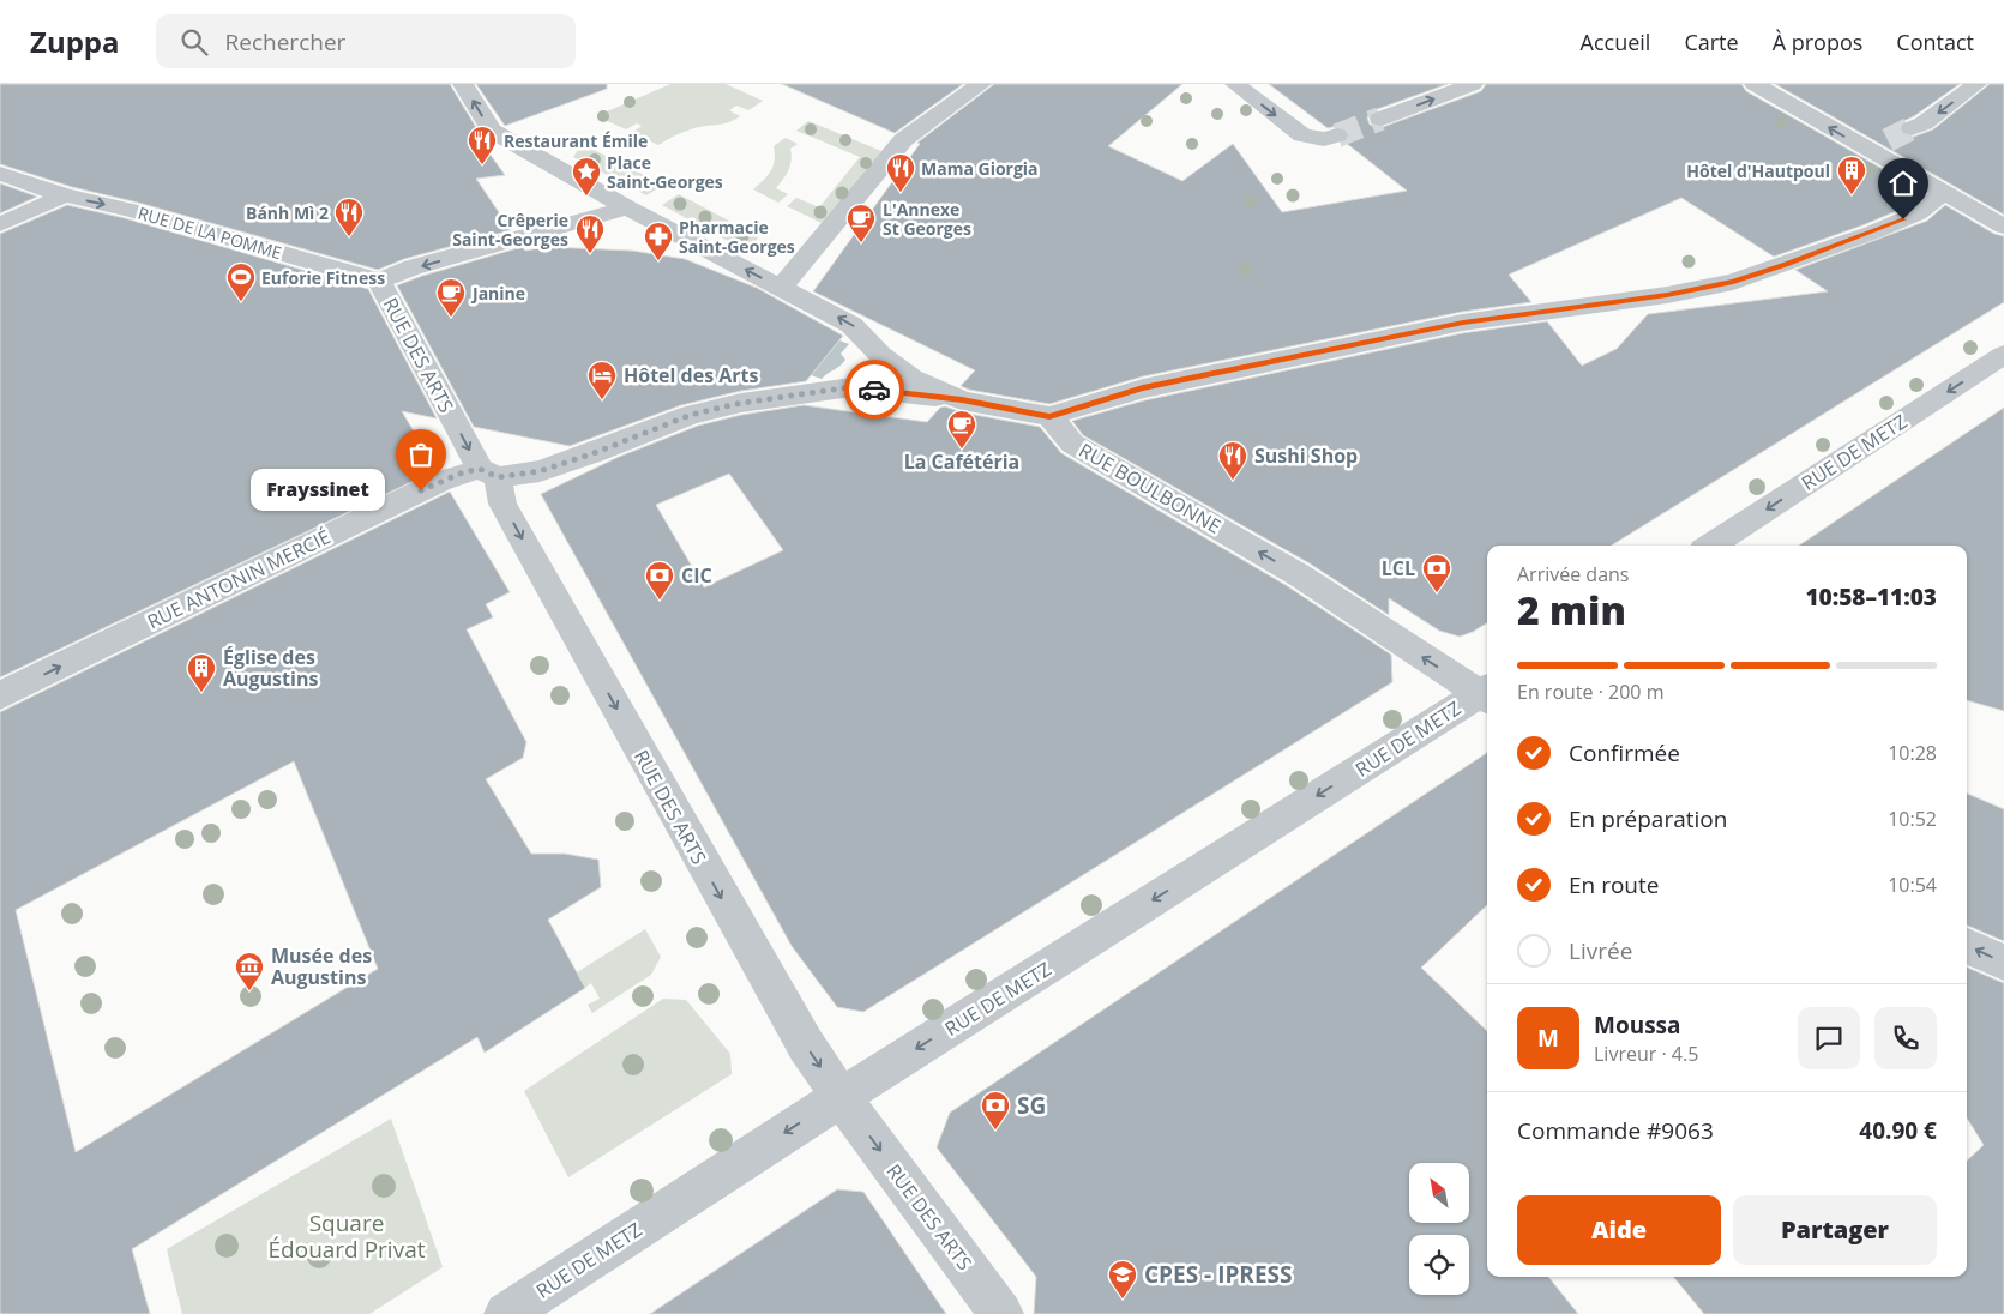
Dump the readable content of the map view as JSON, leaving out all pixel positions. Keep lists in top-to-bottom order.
{
  "streets": {
    "street": [
      "RUE DE LA POMME",
      "RUE DES ARTS",
      "RUE DE METZ",
      "RUE BOULBONNE",
      "RUE ANTONIN MERCIÉ"
    ]
  },
  "crossings": [
    ["RUE DE LA POMME", "RUE DES ARTS"],
    ["RUE DES ARTS", "RUE DE METZ"],
    ["RUE DES ARTS", "RUE ANTONIN MERCIÉ"],
    ["RUE DE METZ", "RUE BOULBONNE"]
  ],
  "one_way": [
    "RUE DE LA POMME",
    "RUE DES ARTS",
    "RUE DE METZ",
    "RUE BOULBONNE",
    "RUE ANTONIN MERCIÉ"
  ],
  "parks": ["Square Édouard Privat"],
  "places": {
    "restaurant": [
      "Restaurant Émile",
      "Mama Giorgia",
      "Bánh Mì 2",
      "Crêperie Saint-Georges",
      "Sushi Shop"
    ],
    "building": ["Hôtel d'Hautpoul", "Église des Augustins"],
    "place": ["Place Saint-Georges"],
    "cafe": ["L'Annexe St Georges", "Janine", "La Cafétéria"],
    "pharmacy": ["Pharmacie Saint-Georges"],
    "sports": ["Euforie Fitness"],
    "hotel": ["Hôtel des Arts"],
    "other": ["Frayssinet"],
    "bank": ["LCL", "CIC", "SG"],
    "museum": ["Musée des Augustins"],
    "school or university": ["CPES - IPRESS"]
  },
  "north": "top left",
  "page": {
    "header": "Zuppa",
    "search": "Rechercher",
    "nav": [
      "Accueil",
      "Carte",
      "À propos",
      "Contact"
    ],
    "bubble": "Frayssinet",
    "heading": ["2 min", "Arrivée dans", "10:58–11:03"],
    "panel": [
      "Moussa",
      "Livreur · 4.5",
      "Commande #9063",
      "40.90 €"
    ],
    "bar": "En route · 200 m",
    "list": [
      ["Confirmée", "10:28"],
      ["En préparation", "10:52"],
      ["En route", "10:54"],
      "Livrée"
    ],
    "round": "M",
    "buttons": ["Aide", "Partager"]
  }
}
